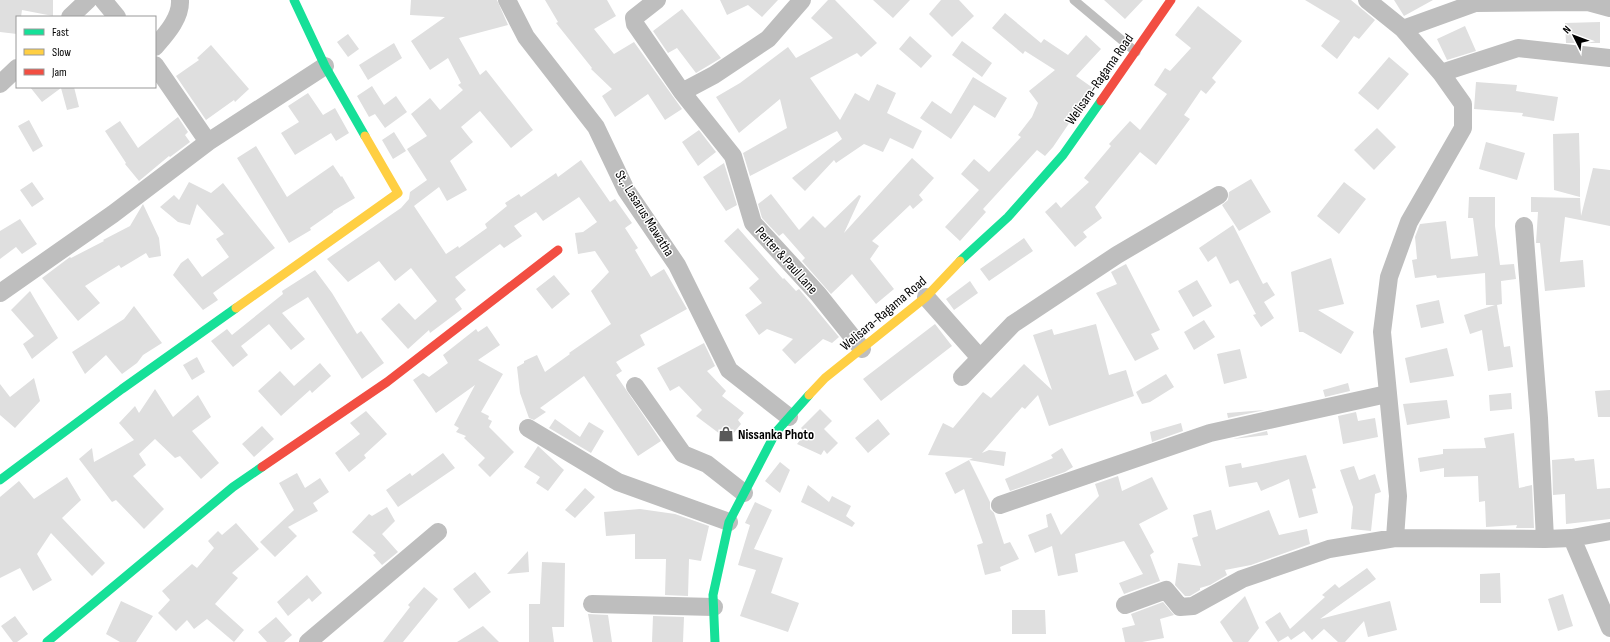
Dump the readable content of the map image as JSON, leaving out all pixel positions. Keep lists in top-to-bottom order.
{
  "streets": {
    "street": ["Welisara-Ragama Road", "St,. Lasarus Mawatha", "Perter & Paul Lane"]
  },
  "crossings": [
    ["Welisara-Ragama Road", "St,. Lasarus Mawatha"],
    ["Welisara-Ragama Road", "Perter & Paul Lane"]
  ],
  "places": {
    "shop": ["Nissanka Photo"]
  },
  "legend": ["Fast", "Slow", "Jam"],
  "north": "top left"
}
